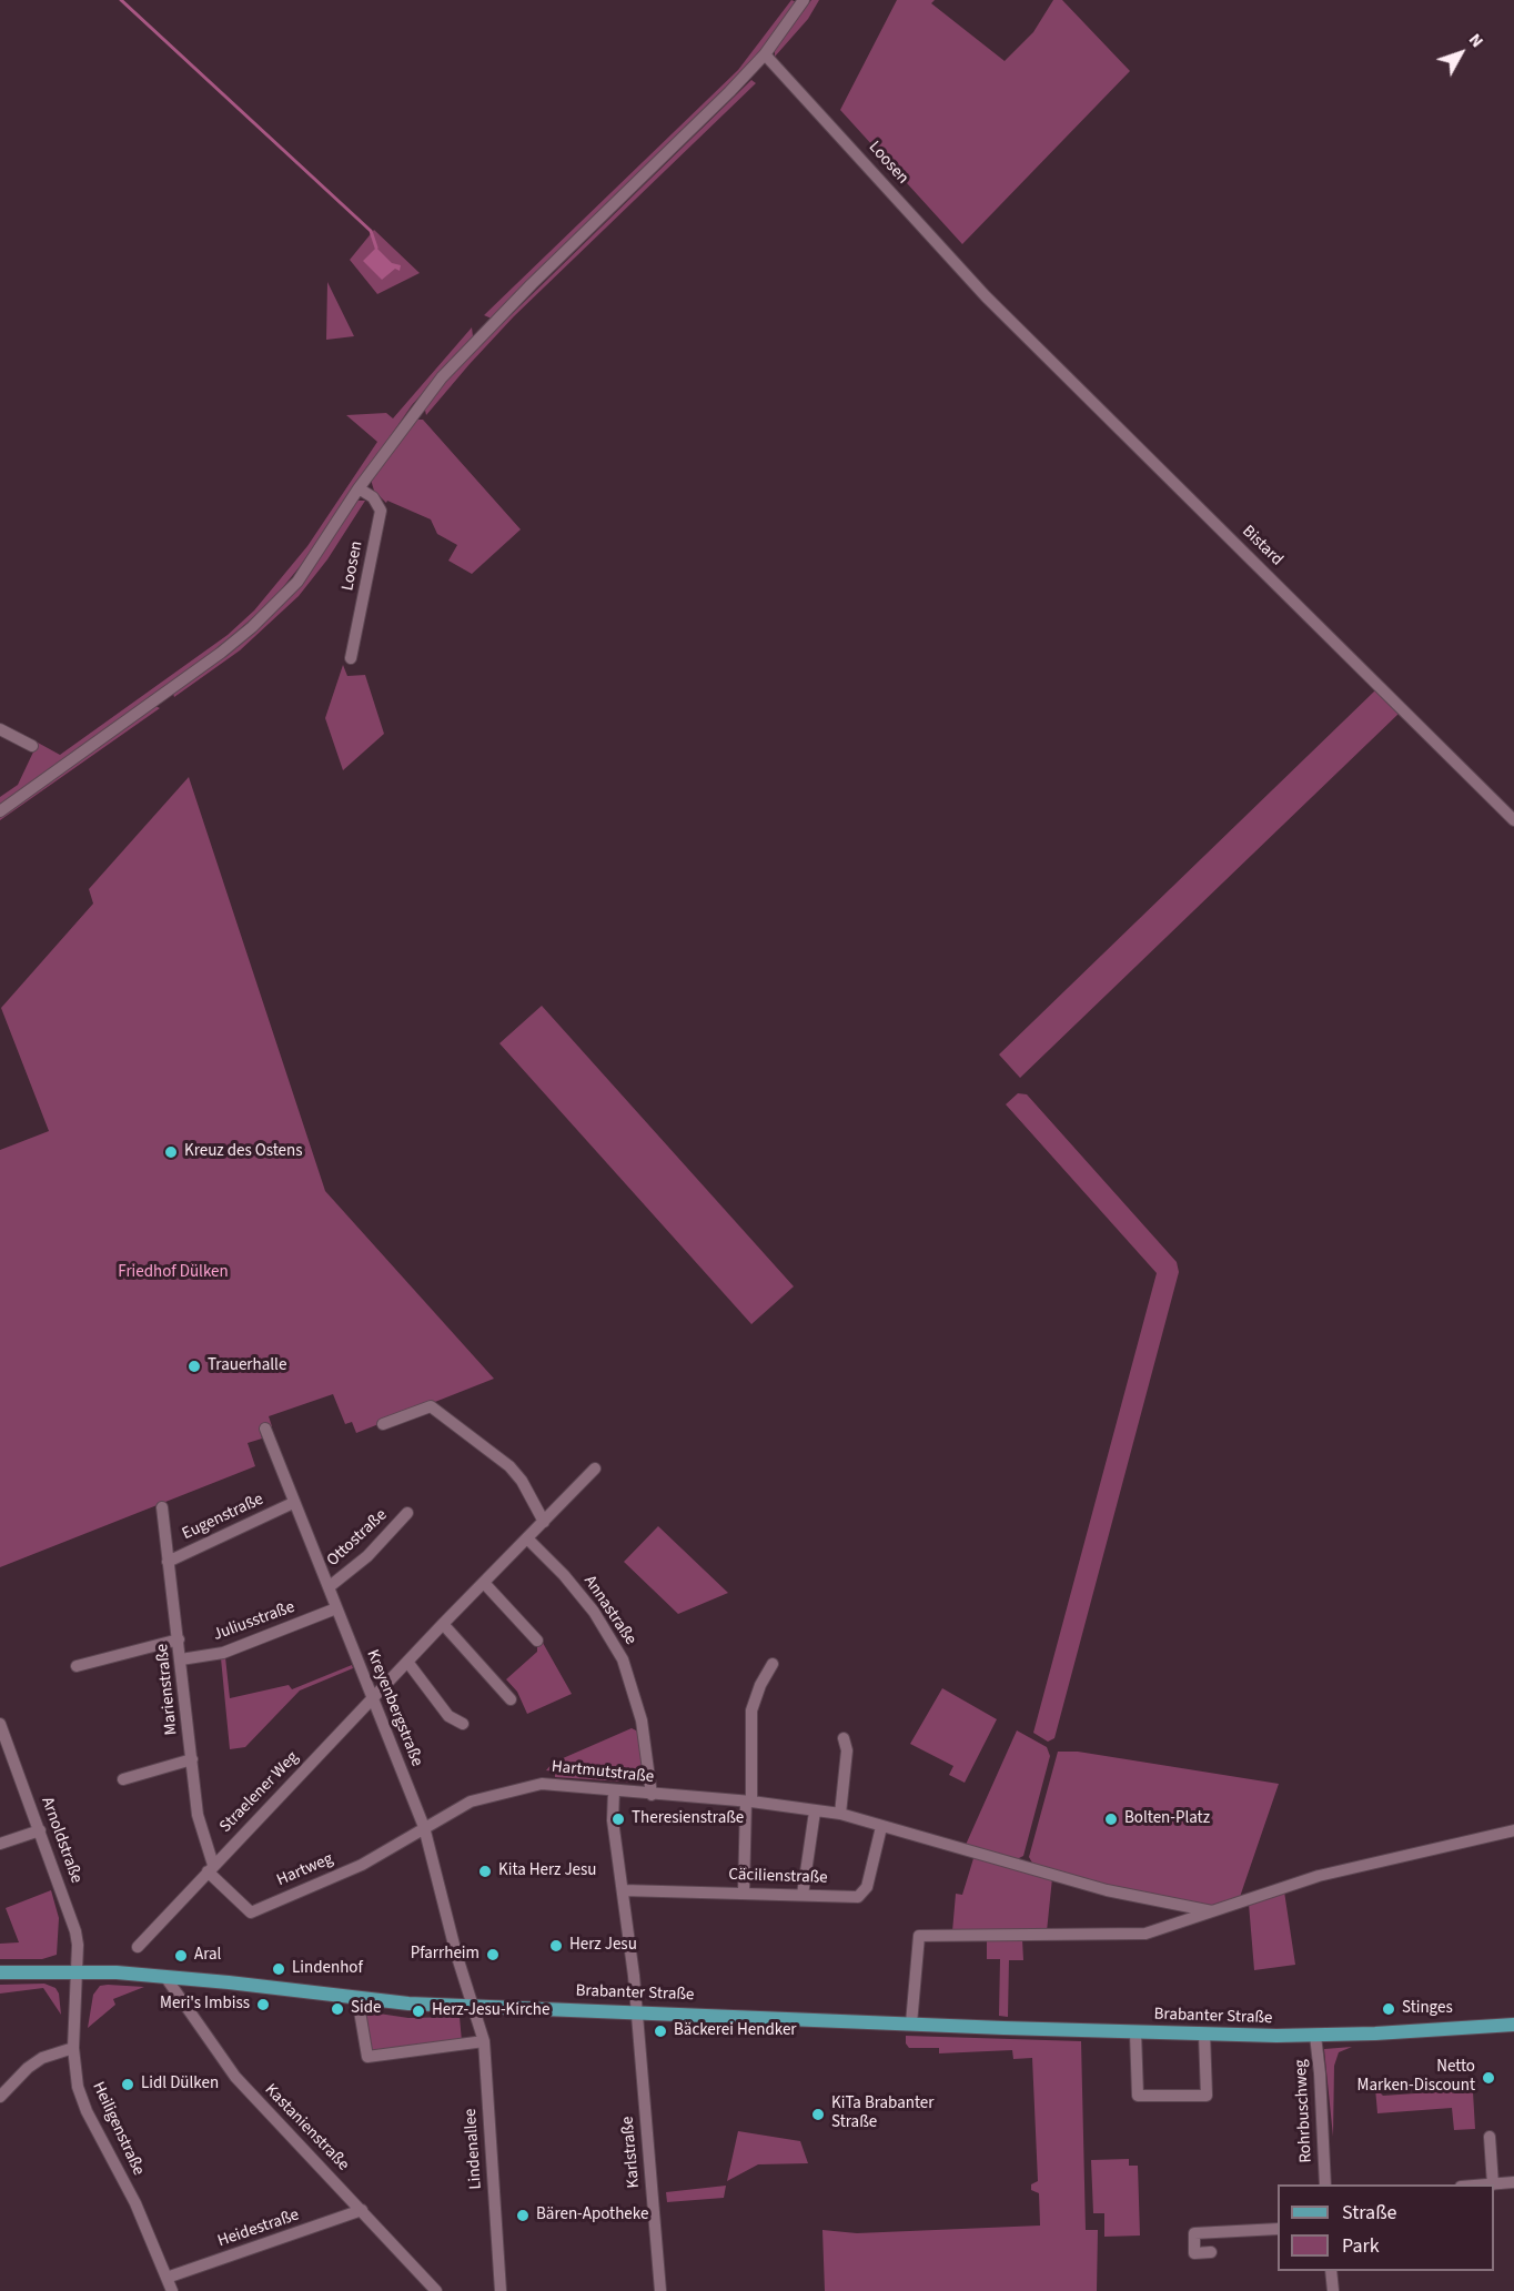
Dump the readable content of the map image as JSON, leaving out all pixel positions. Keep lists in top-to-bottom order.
{
  "streets": {
    "main road": ["Brabanter Straße"],
    "street": [
      "Loosen",
      "Bistard",
      "Eugenstraße",
      "Ottostraße",
      "Annastraße",
      "Juliusstraße",
      "Marienstraße",
      "Kreyenbergstraße",
      "Hartmutstraße",
      "Straelener Weg",
      "Arnoldstraße",
      "Hartweg",
      "Cäcilienstraße",
      "Rohrbuschweg",
      "Kastanienstraße",
      "Heiligenstraße",
      "Lindenallee",
      "Karlstraße",
      "Heidestraße"
    ]
  },
  "crossings": [
    ["Loosen", "Bistard"],
    ["Eugenstraße", "Marienstraße"],
    ["Eugenstraße", "Kreyenbergstraße"],
    ["Ottostraße", "Kreyenbergstraße"],
    ["Annastraße", "Hartmutstraße"],
    ["Annastraße", "Straelener Weg"],
    ["Juliusstraße", "Marienstraße"],
    ["Juliusstraße", "Kreyenbergstraße"],
    ["Marienstraße", "Straelener Weg"],
    ["Marienstraße", "Hartweg"],
    ["Kreyenbergstraße", "Hartmutstraße"],
    ["Kreyenbergstraße", "Straelener Weg"],
    ["Kreyenbergstraße", "Hartweg"],
    ["Kreyenbergstraße", "Brabanter Straße"],
    ["Kreyenbergstraße", "Lindenallee"],
    ["Hartmutstraße", "Hartweg"],
    ["Hartmutstraße", "Cäcilienstraße"],
    ["Straelener Weg", "Hartweg"],
    ["Arnoldstraße", "Brabanter Straße"],
    ["Arnoldstraße", "Heiligenstraße"],
    ["Brabanter Straße", "Rohrbuschweg"],
    ["Brabanter Straße", "Kastanienstraße"],
    ["Brabanter Straße", "Heiligenstraße"],
    ["Brabanter Straße", "Lindenallee"],
    ["Brabanter Straße", "Karlstraße"],
    ["Kastanienstraße", "Heidestraße"],
    ["Heiligenstraße", "Heidestraße"]
  ],
  "parks": ["Friedhof Dülken"],
  "places": [
    "Kreuz des Ostens",
    "Trauerhalle",
    "Theresienstraße",
    "Bolten-Platz",
    "Kita Herz Jesu",
    "Herz Jesu",
    "Pfarrheim",
    "Aral",
    "Lindenhof",
    "Meri's Imbiss",
    "Side",
    "Stinges",
    "Herz-Jesu-Kirche",
    "Bäckerei Hendker",
    "Netto Marken-Discount",
    "Lidl Dülken",
    "KiTa Brabanter Straße",
    "Bären-Apotheke"
  ],
  "legend": ["Straße", "Park"],
  "north": "top right"
}
